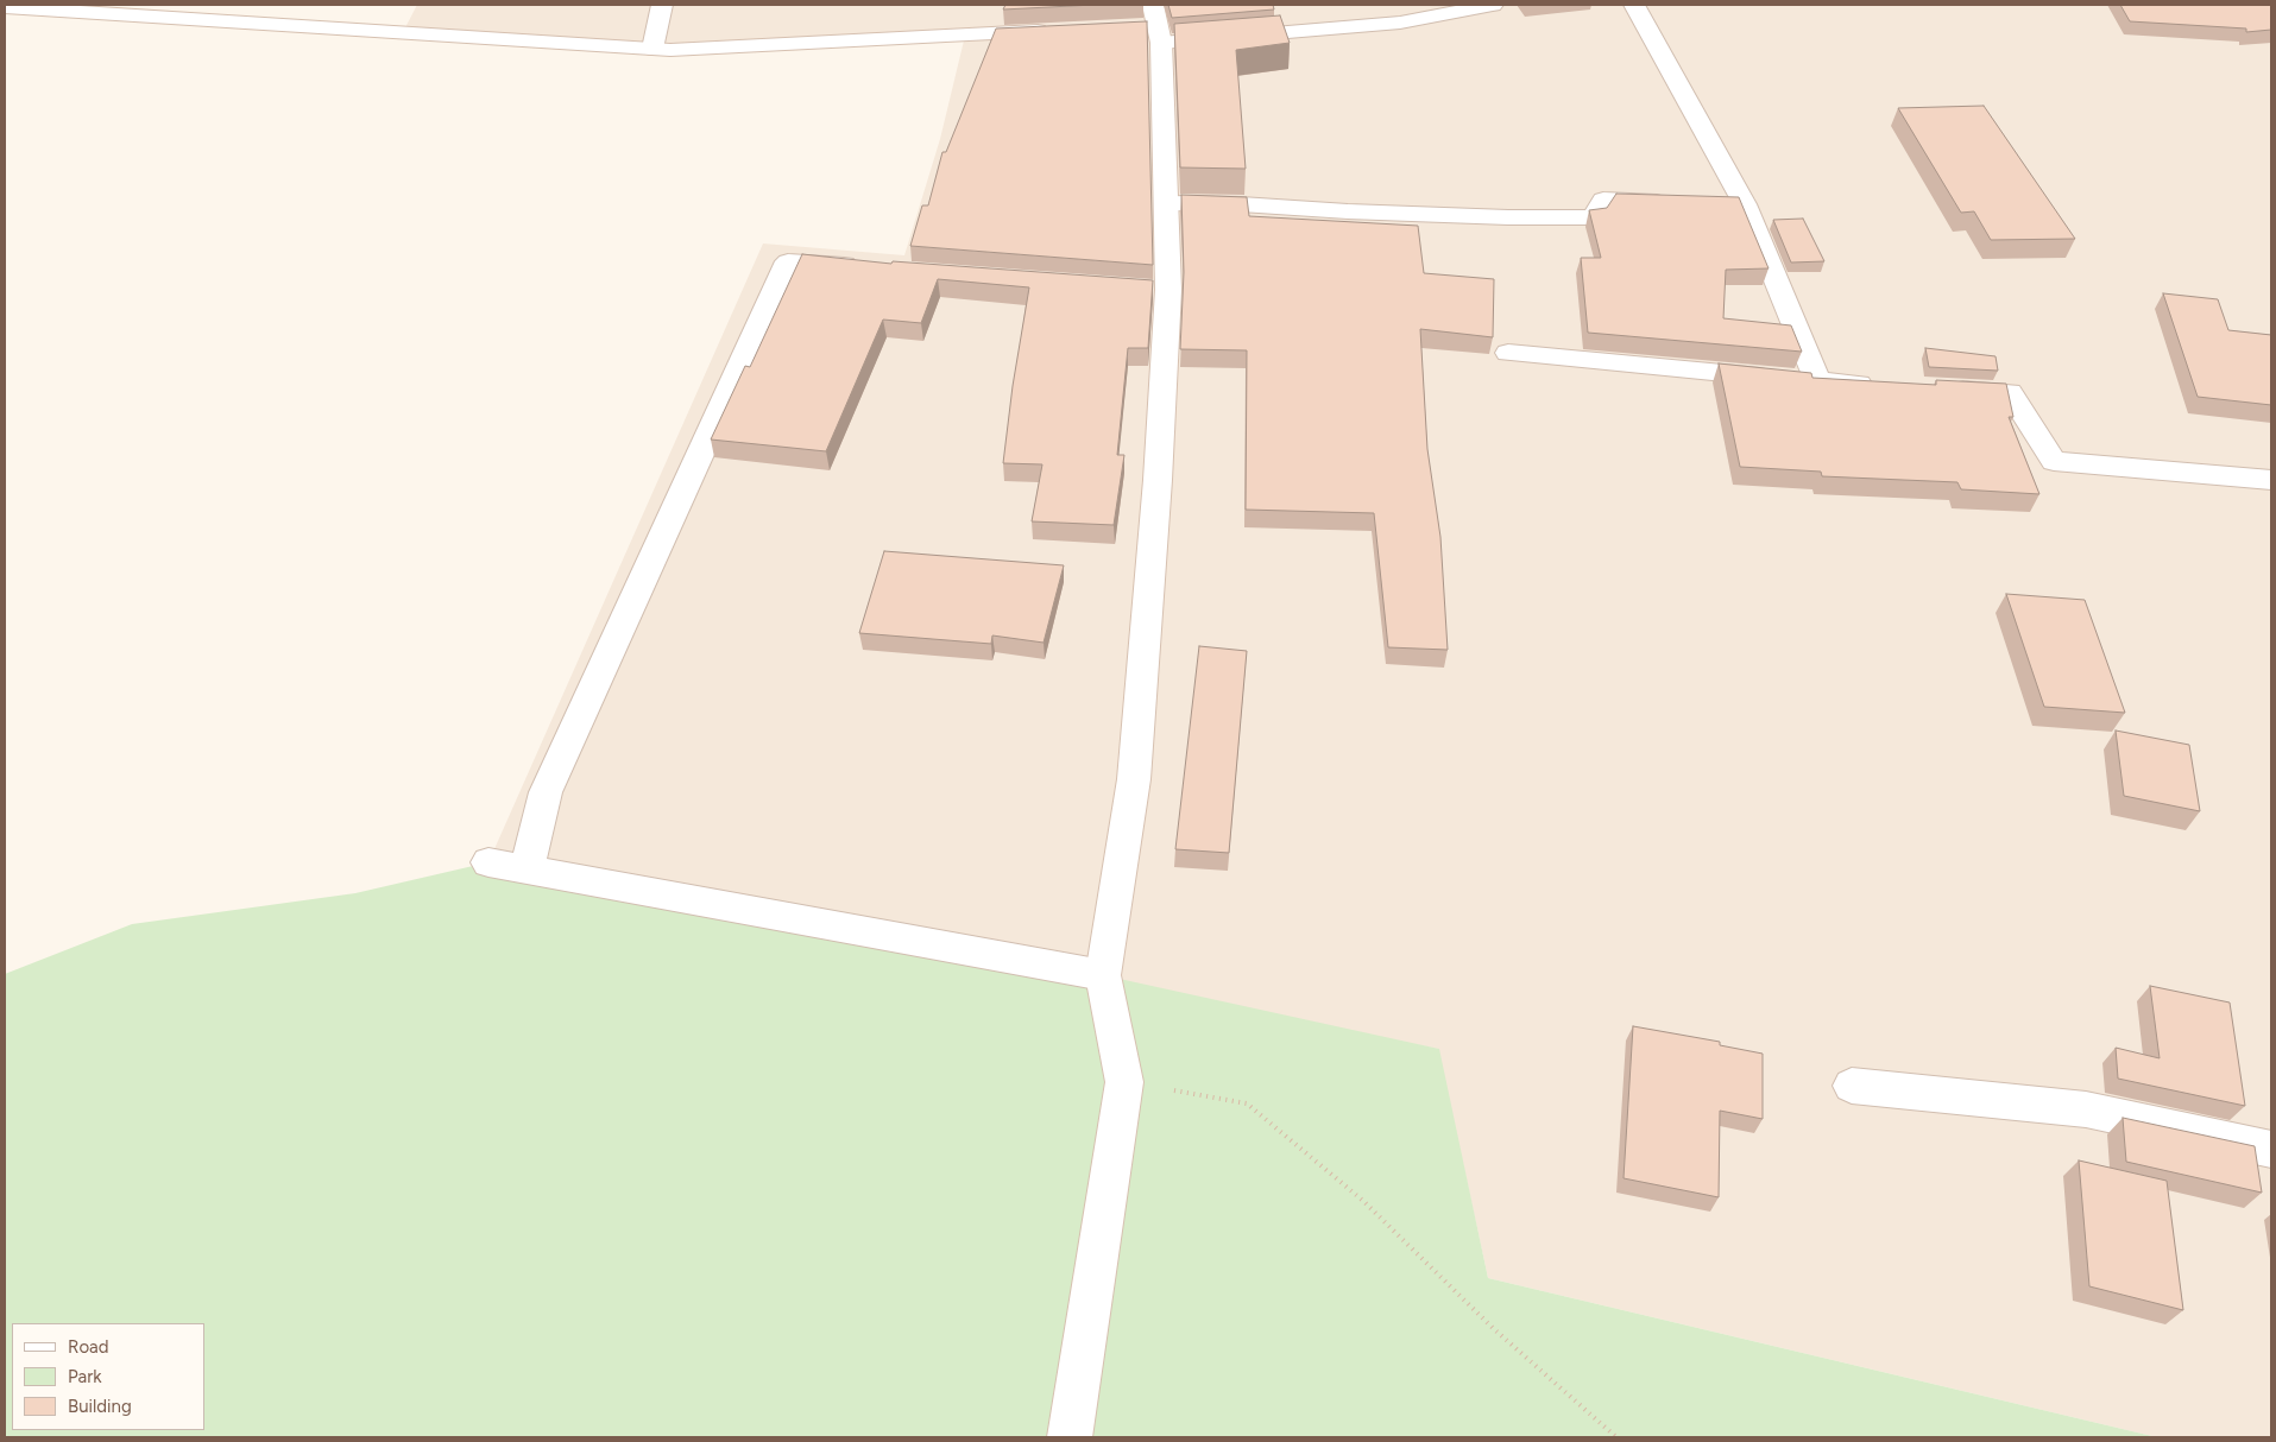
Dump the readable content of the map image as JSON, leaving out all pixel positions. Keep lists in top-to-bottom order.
{
  "legend": ["Road", "Park", "Building"]
}
